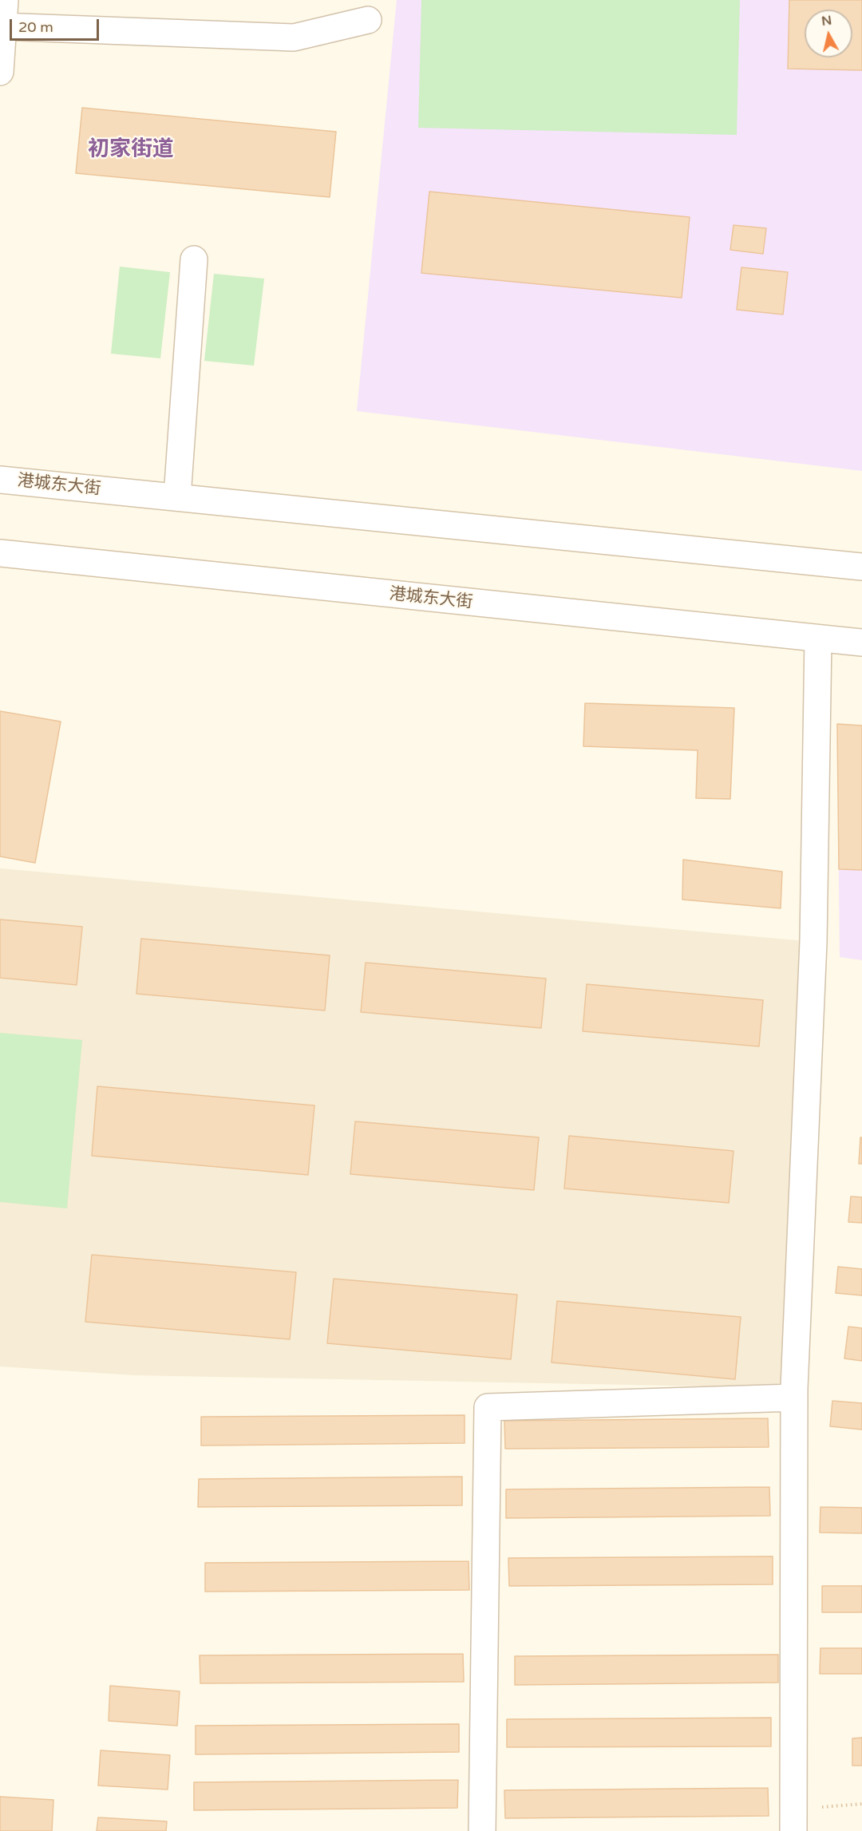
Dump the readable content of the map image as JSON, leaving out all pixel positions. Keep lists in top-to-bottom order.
{
  "streets": {
    "street": ["港城东大街"]
  },
  "districts": ["初家街道"],
  "scale_bar": "20 m",
  "north": "top"
}
